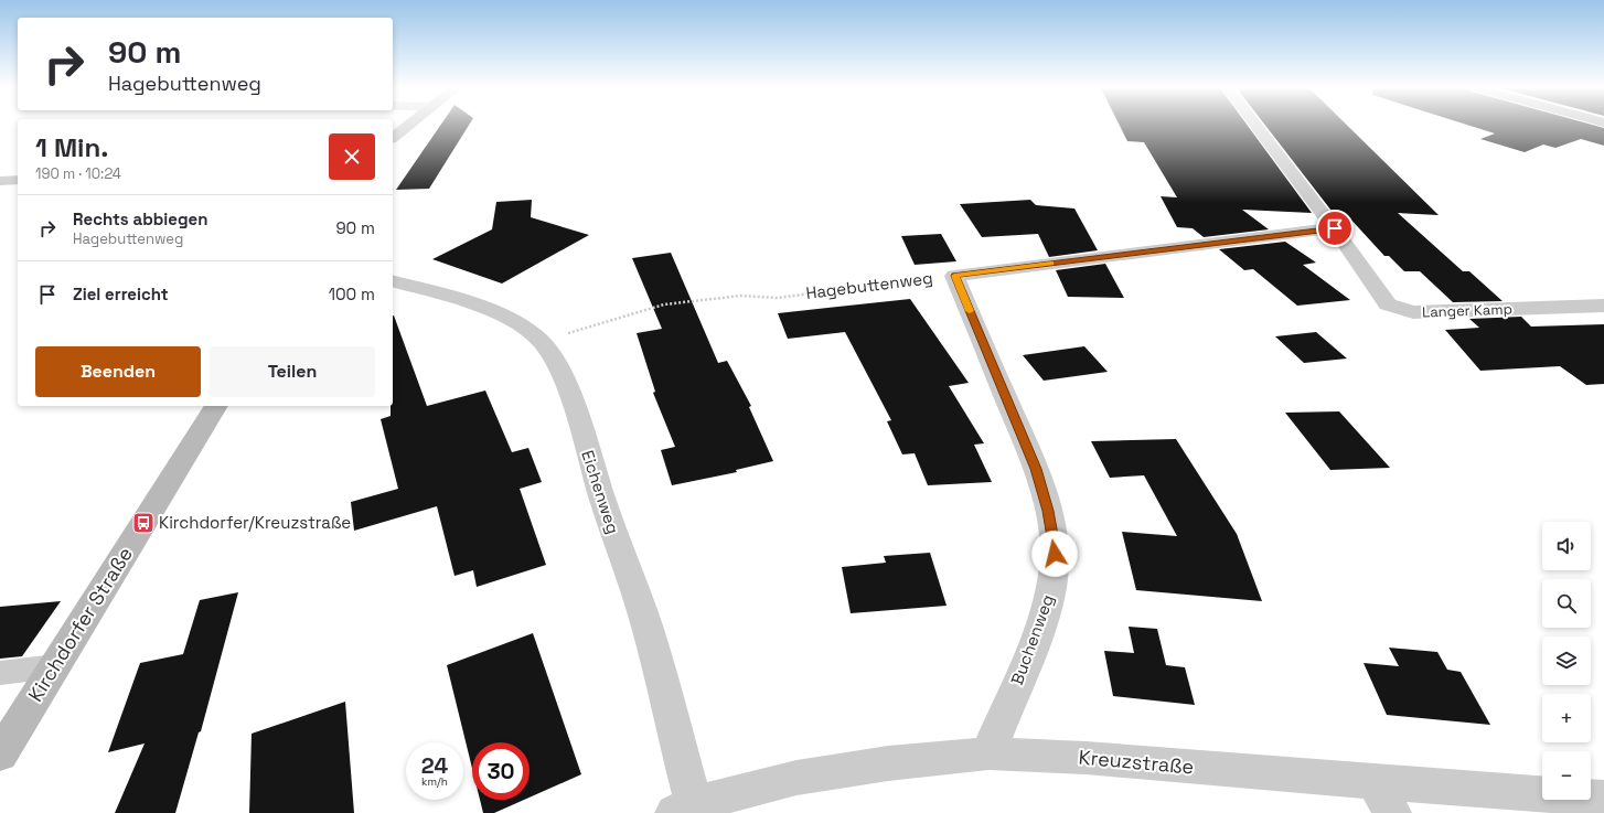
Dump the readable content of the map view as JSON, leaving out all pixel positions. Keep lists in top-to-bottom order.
{
  "streets": {
    "street": [
      "Hagebuttenweg",
      "Langer Kamp",
      "Eichenweg",
      "Kirchdorfer Straße",
      "Buchenweg",
      "Kreuzstraße"
    ]
  },
  "crossings": [
    ["Hagebuttenweg", "Langer Kamp"],
    ["Hagebuttenweg", "Eichenweg"],
    ["Hagebuttenweg", "Buchenweg"],
    ["Eichenweg", "Kreuzstraße"],
    ["Buchenweg", "Kreuzstraße"]
  ],
  "places": {
    "bus stop": ["Kirchdorfer/Kreuzstraße"]
  },
  "page": {
    "turn": ["90 m", "Hagebuttenweg"],
    "heading": ["1 Min.", "190 m · 10:24"],
    "list": [
      {
        "name": "Rechts abbiegen",
        "note": "Hagebuttenweg",
        "value": "90 m"
      },
      {
        "name": "Ziel erreicht",
        "value": "100 m"
      }
    ],
    "buttons": ["Beenden", "Teilen"],
    "map_buttons": ["+", "−"],
    "speed": "24 km/h",
    "limit": "30"
  }
}
